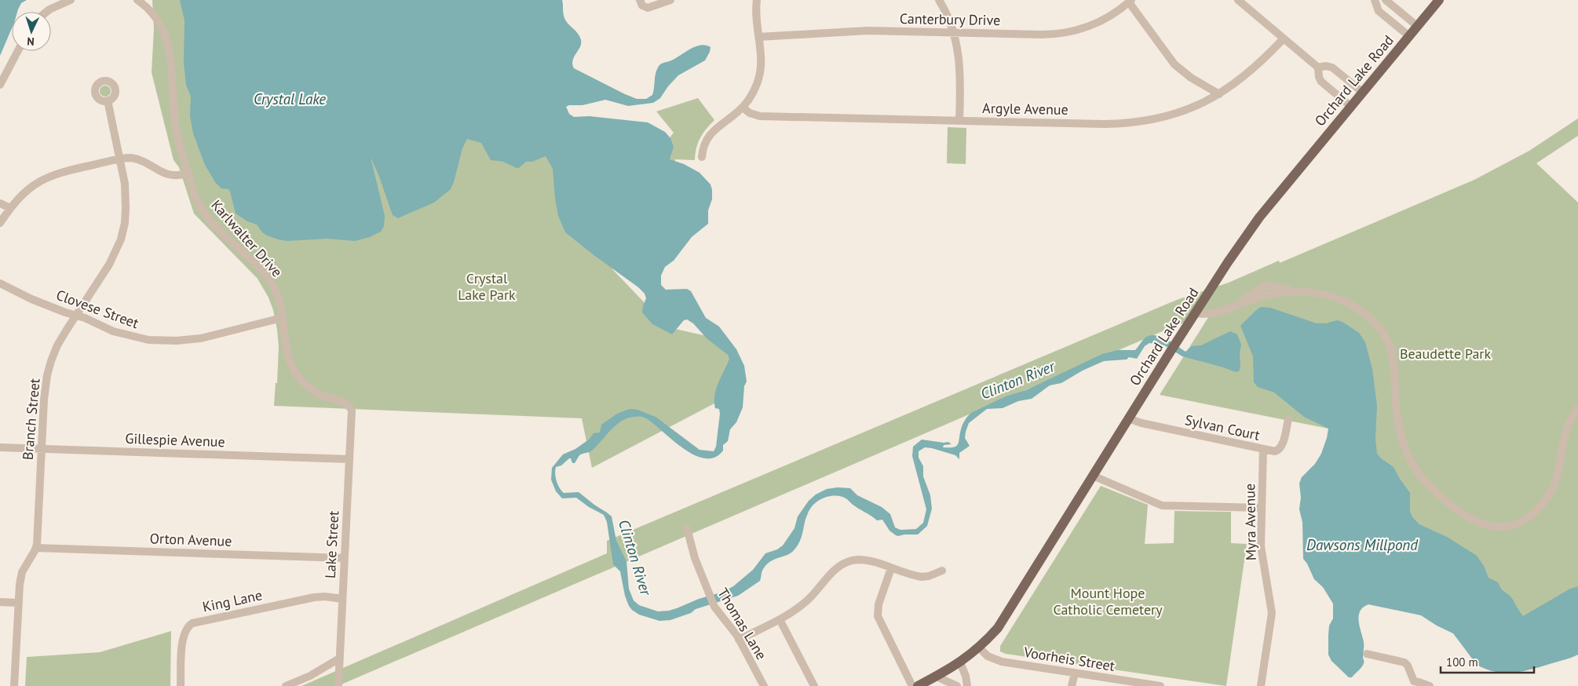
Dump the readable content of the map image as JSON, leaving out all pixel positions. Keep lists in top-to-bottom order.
{
  "streets": {
    "main road": ["Orchard Lake Road"],
    "street": [
      "Canterbury Drive",
      "Argyle Avenue",
      "Karlwalter Drive",
      "Clovese Street",
      "Branch Street",
      "Sylvan Court",
      "Gillespie Avenue",
      "Myra Avenue",
      "Orton Avenue",
      "Lake Street",
      "King Lane",
      "Thomas Lane",
      "Voorheis Street"
    ]
  },
  "crossings": [
    ["Orchard Lake Road", "Sylvan Court"],
    ["Orchard Lake Road", "Voorheis Street"],
    ["Karlwalter Drive", "Clovese Street"],
    ["Karlwalter Drive", "Lake Street"],
    ["Clovese Street", "Branch Street"],
    ["Branch Street", "Gillespie Avenue"],
    ["Branch Street", "Orton Avenue"],
    ["Sylvan Court", "Myra Avenue"],
    ["Gillespie Avenue", "Lake Street"],
    ["Orton Avenue", "Lake Street"],
    ["Lake Street", "King Lane"]
  ],
  "water": ["Crystal Lake", "Clinton River", "Dawsons Millpond"],
  "parks": ["Crystal Lake Park", "Beaudette Park", "Mount Hope Catholic Cemetery"],
  "scale_bar": "100 m",
  "north": "bottom"
}
